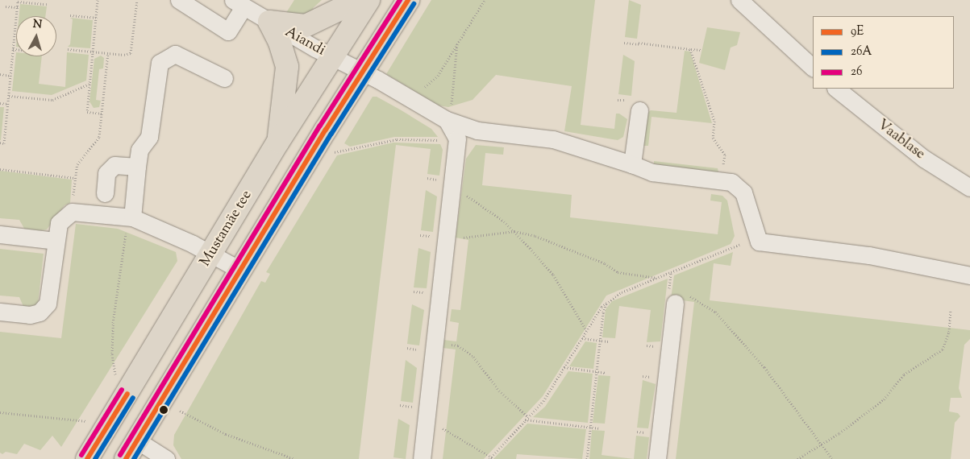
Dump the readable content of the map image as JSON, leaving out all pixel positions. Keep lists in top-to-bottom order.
{
  "streets": {
    "main road": ["Mustamäe tee"],
    "street": ["Aiandi", "Vaablase"]
  },
  "crossings": [
    ["Aiandi", "Mustamäe tee"]
  ],
  "lines": ["transit line 9E", "transit line 26", "transit line 26A"],
  "legend": ["9E", "26A", "26"],
  "north": "top"
}
